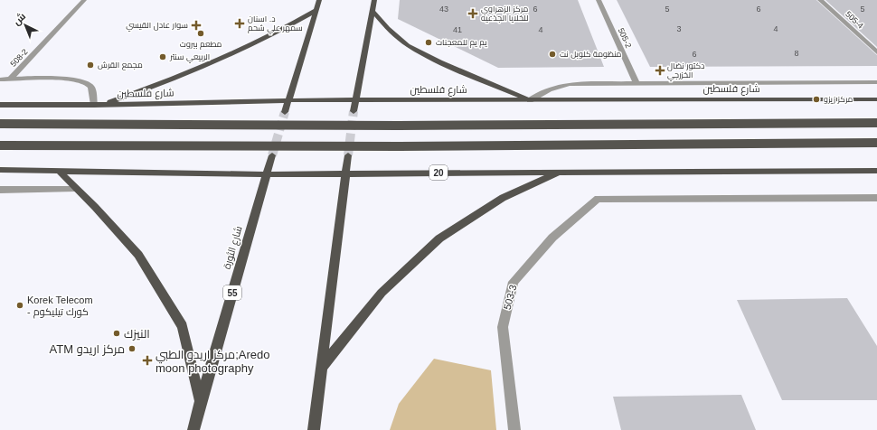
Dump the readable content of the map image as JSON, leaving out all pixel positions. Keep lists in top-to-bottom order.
{
  "streets": {
    "main road": [
      "شارع فلسطين",
      "20",
      "شارع الثورة",
      "55"
    ],
    "street": [
      "505-4",
      "505-2",
      "508-2",
      "503-3"
    ]
  },
  "crossings": [
    ["20", "شارع الثورة"]
  ],
  "places": {
    "health": [
      "مركز الزهراوي للخلايا الجذعيه",
      "د. اسنان سمهر علي شحم",
      "سوار عادل القيسي",
      "دكتور نضال الخزرجي",
      "مركز اريدو الطبي;Aredo moon photography"
    ],
    "other": [
      "مطعم بيروت",
      "يم يم للمعجنات",
      "منظومة كلوبل نت",
      "الربيعي سنتر",
      "مجمع القرش",
      "مركز زيزو",
      "Korek Telecom - كورك تيليكوم",
      "النيزك",
      "ATM مركز اريدو"
    ]
  },
  "house_numbers": [
    "43",
    "6",
    "5",
    "6",
    "5",
    "3",
    "4",
    "41",
    "4",
    "8",
    "6"
  ],
  "north": "top left"
}
